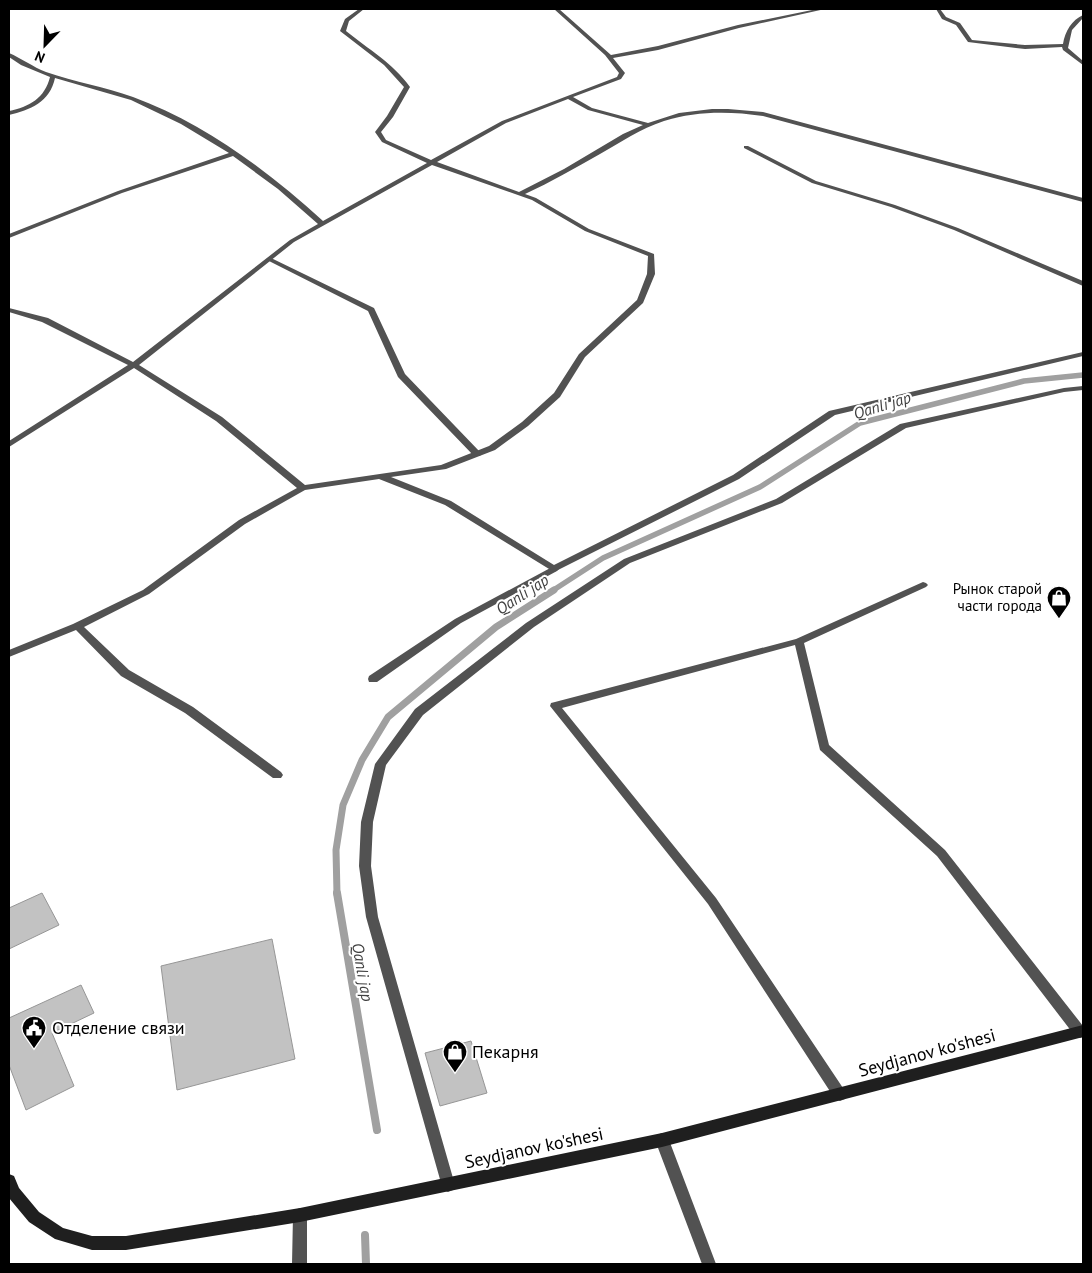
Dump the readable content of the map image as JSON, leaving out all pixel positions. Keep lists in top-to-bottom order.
{
  "streets": {
    "main road": ["Seydjanov ko'shesi"]
  },
  "water": ["Qanli jap"],
  "places": {
    "shop": ["Рынок старой части города", "Пекарня"],
    "public building": ["Отделение связи"]
  },
  "north": "bottom left"
}
